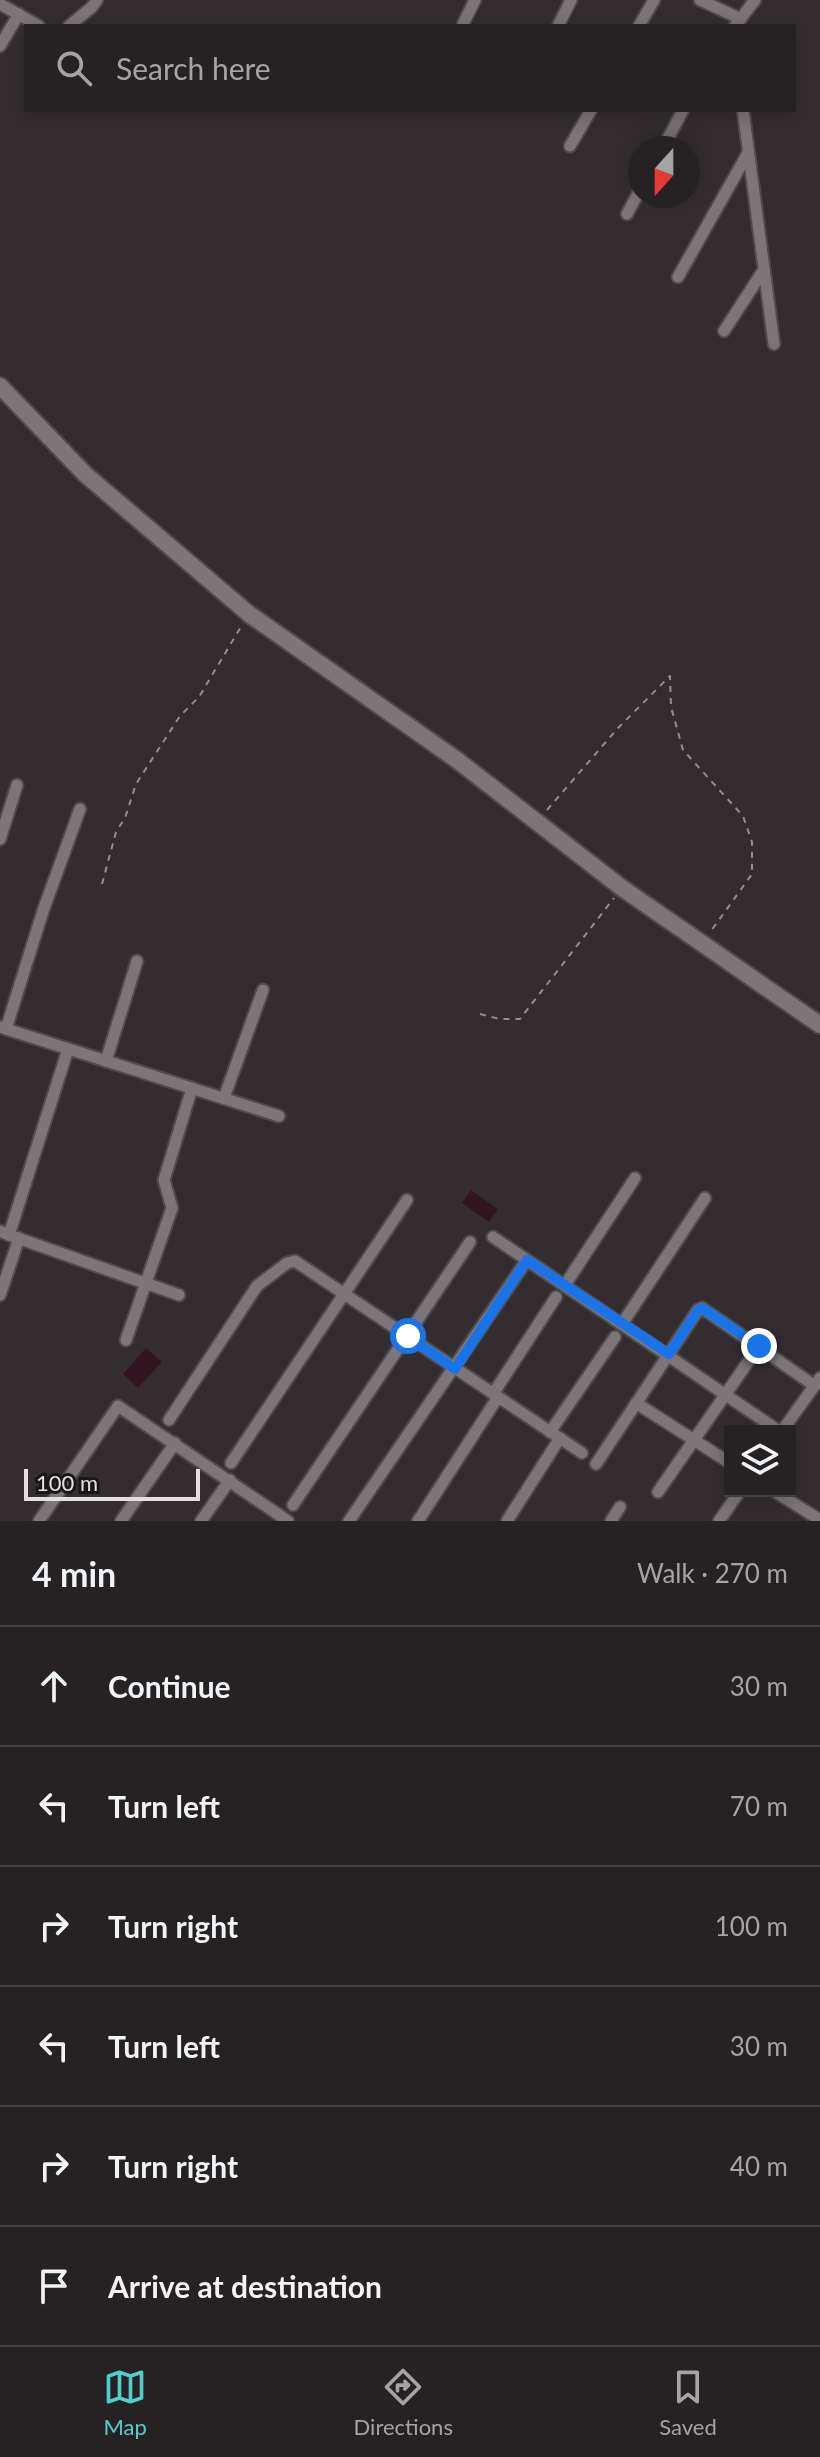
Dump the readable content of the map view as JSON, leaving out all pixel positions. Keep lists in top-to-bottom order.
{
  "scale_bar": "100 m",
  "north": "bottom",
  "page": {
    "search": "Search here",
    "scale": "100 m",
    "heading": ["4 min", "Walk · 270 m"],
    "list": [
      ["Continue", "30 m"],
      ["Turn left", "70 m"],
      ["Turn right", "100 m"],
      ["Turn left", "30 m"],
      ["Turn right", "40 m"],
      "Arrive at destination"
    ],
    "nav": ["Map", "Directions", "Saved"]
  }
}
